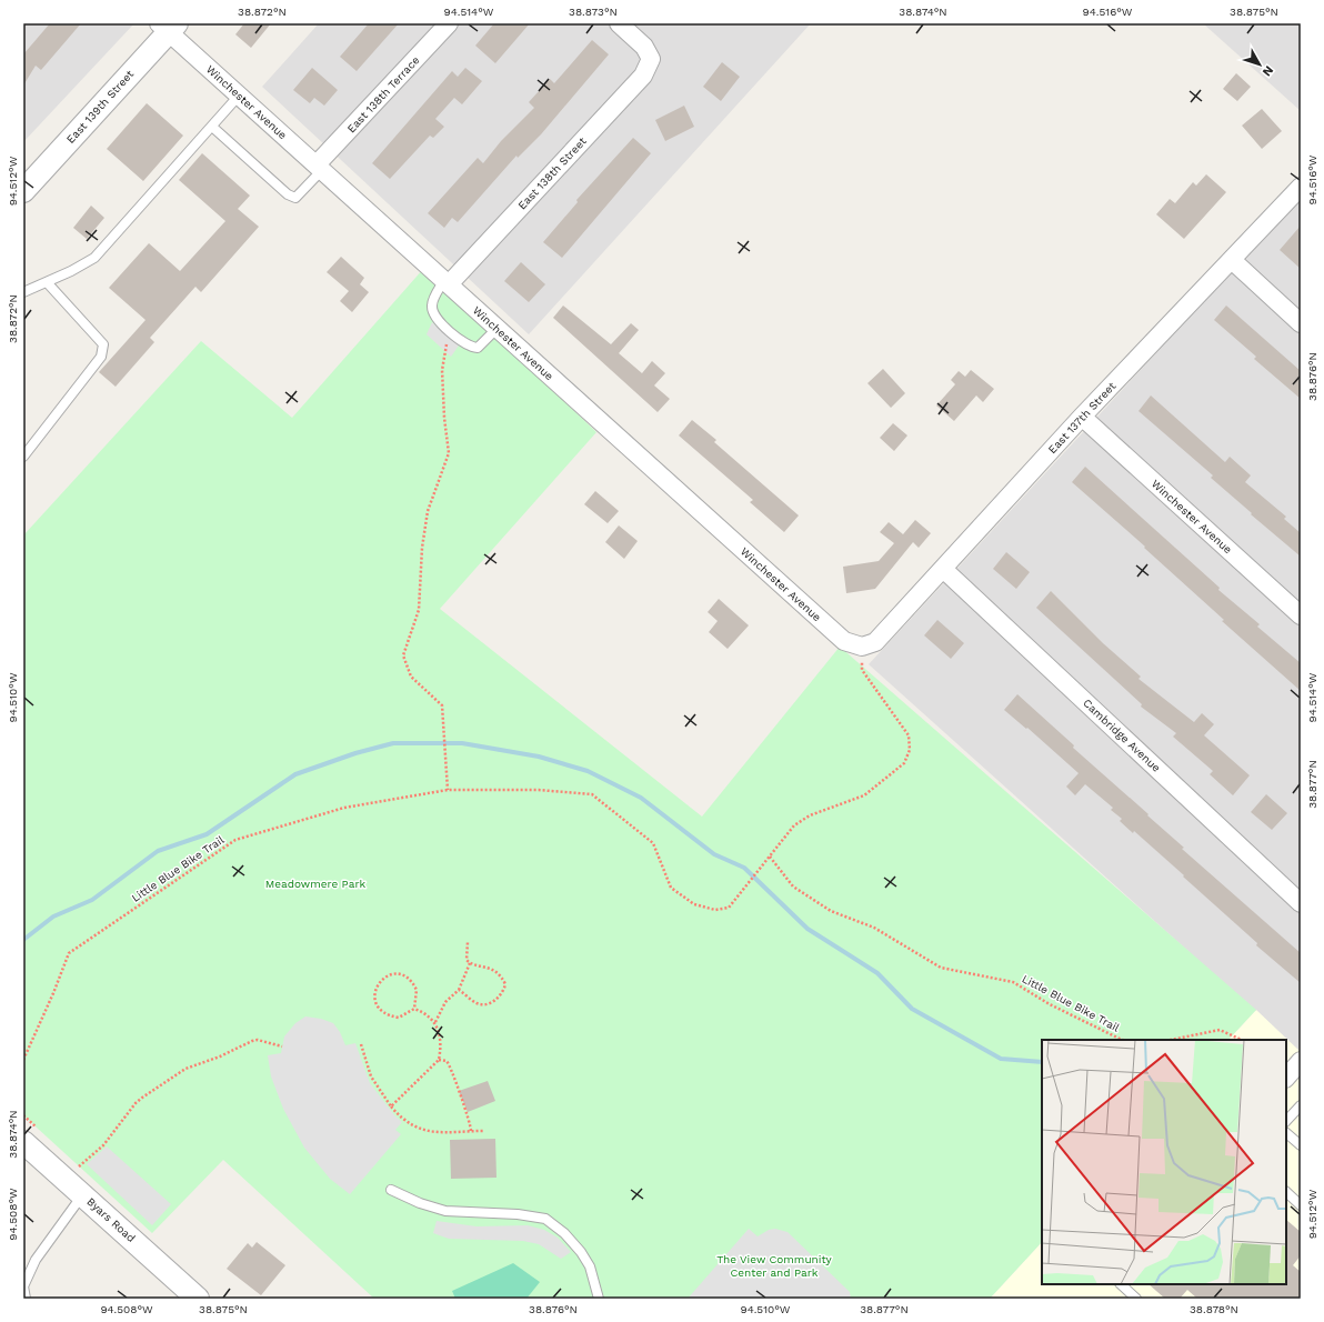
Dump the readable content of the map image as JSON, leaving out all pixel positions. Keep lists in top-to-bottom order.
{
  "streets": {
    "street": [
      "East 138th Terrace",
      "Winchester Avenue",
      "East 139th Street",
      "East 138th Street",
      "East 137th Street",
      "Cambridge Avenue",
      "Byars Road"
    ],
    "path": ["Little Blue Bike Trail"]
  },
  "crossings": [
    ["East 138th Terrace", "Winchester Avenue"],
    ["Winchester Avenue", "East 139th Street"],
    ["Winchester Avenue", "East 138th Street"],
    ["Winchester Avenue", "East 137th Street"],
    ["Winchester Avenue", "Little Blue Bike Trail"],
    ["East 137th Street", "Cambridge Avenue"],
    ["East 137th Street", "Little Blue Bike Trail"]
  ],
  "parks": ["Meadowmere Park", "The View Community Center and Park"],
  "north": "bottom right",
  "coordinates": [
    "38.872°N",
    "94.514°W",
    "38.873°N",
    "38.874°N",
    "94.516°W",
    "38.875°N",
    "94.512°W",
    "38.876°N",
    "94.510°W",
    "38.877°N",
    "94.508°W",
    "38.878°N"
  ]
}
